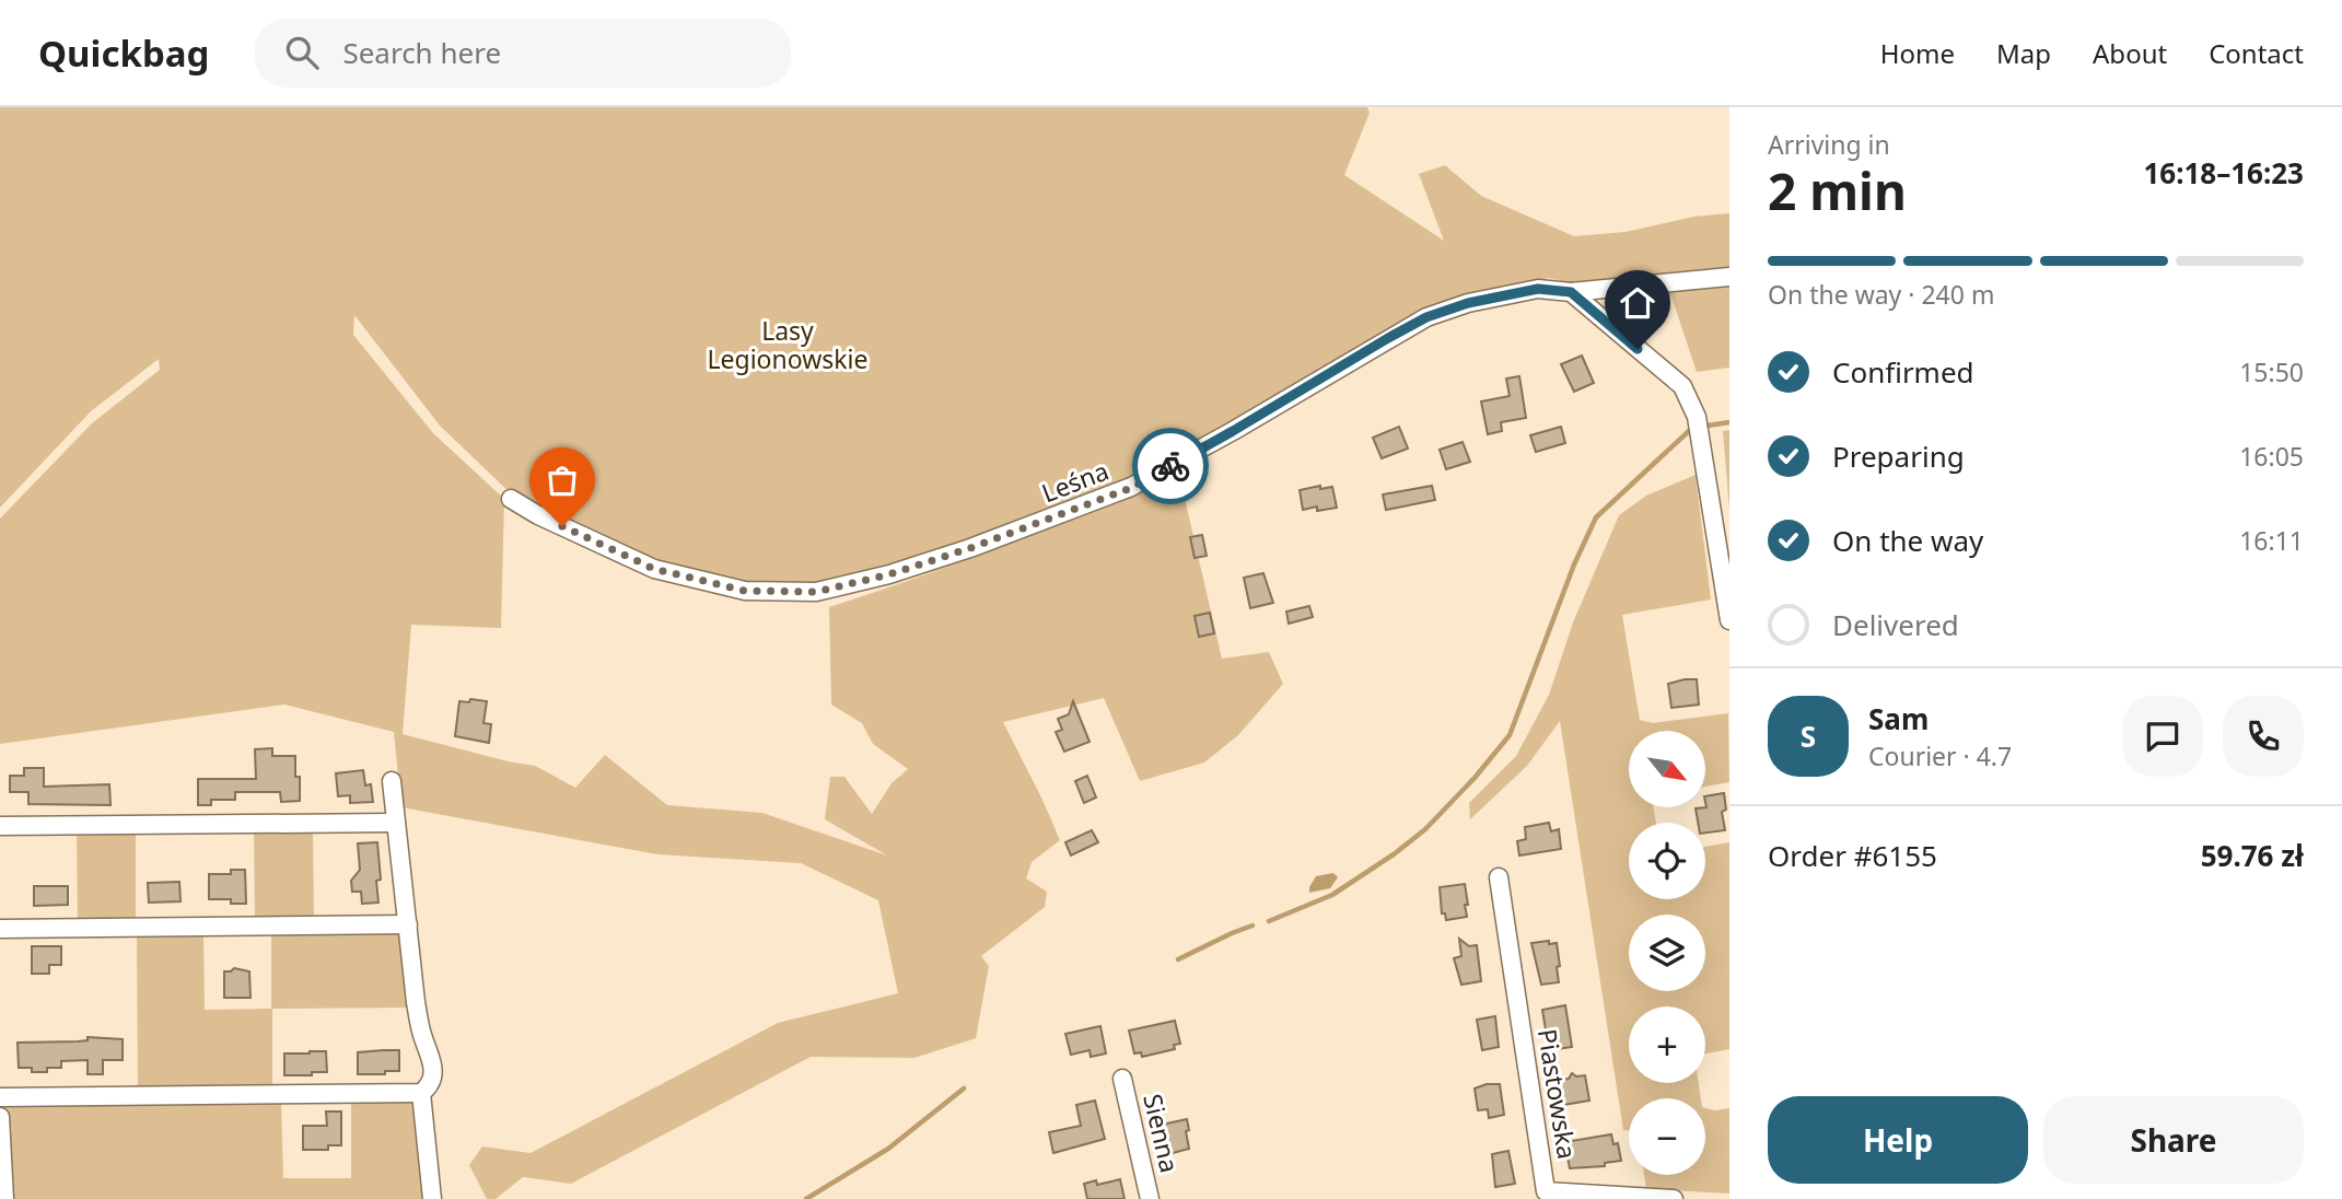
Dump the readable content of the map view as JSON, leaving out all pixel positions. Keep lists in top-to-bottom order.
{
  "streets": {
    "street": ["Leśna", "Piastowska", "Sienna"]
  },
  "parks": ["Lasy Legionowskie"],
  "north": "bottom right",
  "page": {
    "header": "Quickbag",
    "search": "Search here",
    "nav": [
      "Home",
      "Map",
      "About",
      "Contact"
    ],
    "heading": ["2 min", "Arriving in", "16:18–16:23"],
    "panel": [
      "Sam",
      "Courier · 4.7",
      "Order #6155",
      "59.76 zł"
    ],
    "bar": "On the way · 240 m",
    "list": [
      ["Confirmed", "15:50"],
      ["Preparing", "16:05"],
      ["On the way", "16:11"],
      "Delivered"
    ],
    "round": "S",
    "map_buttons": ["+", "−"],
    "buttons": ["Help", "Share"]
  }
}
